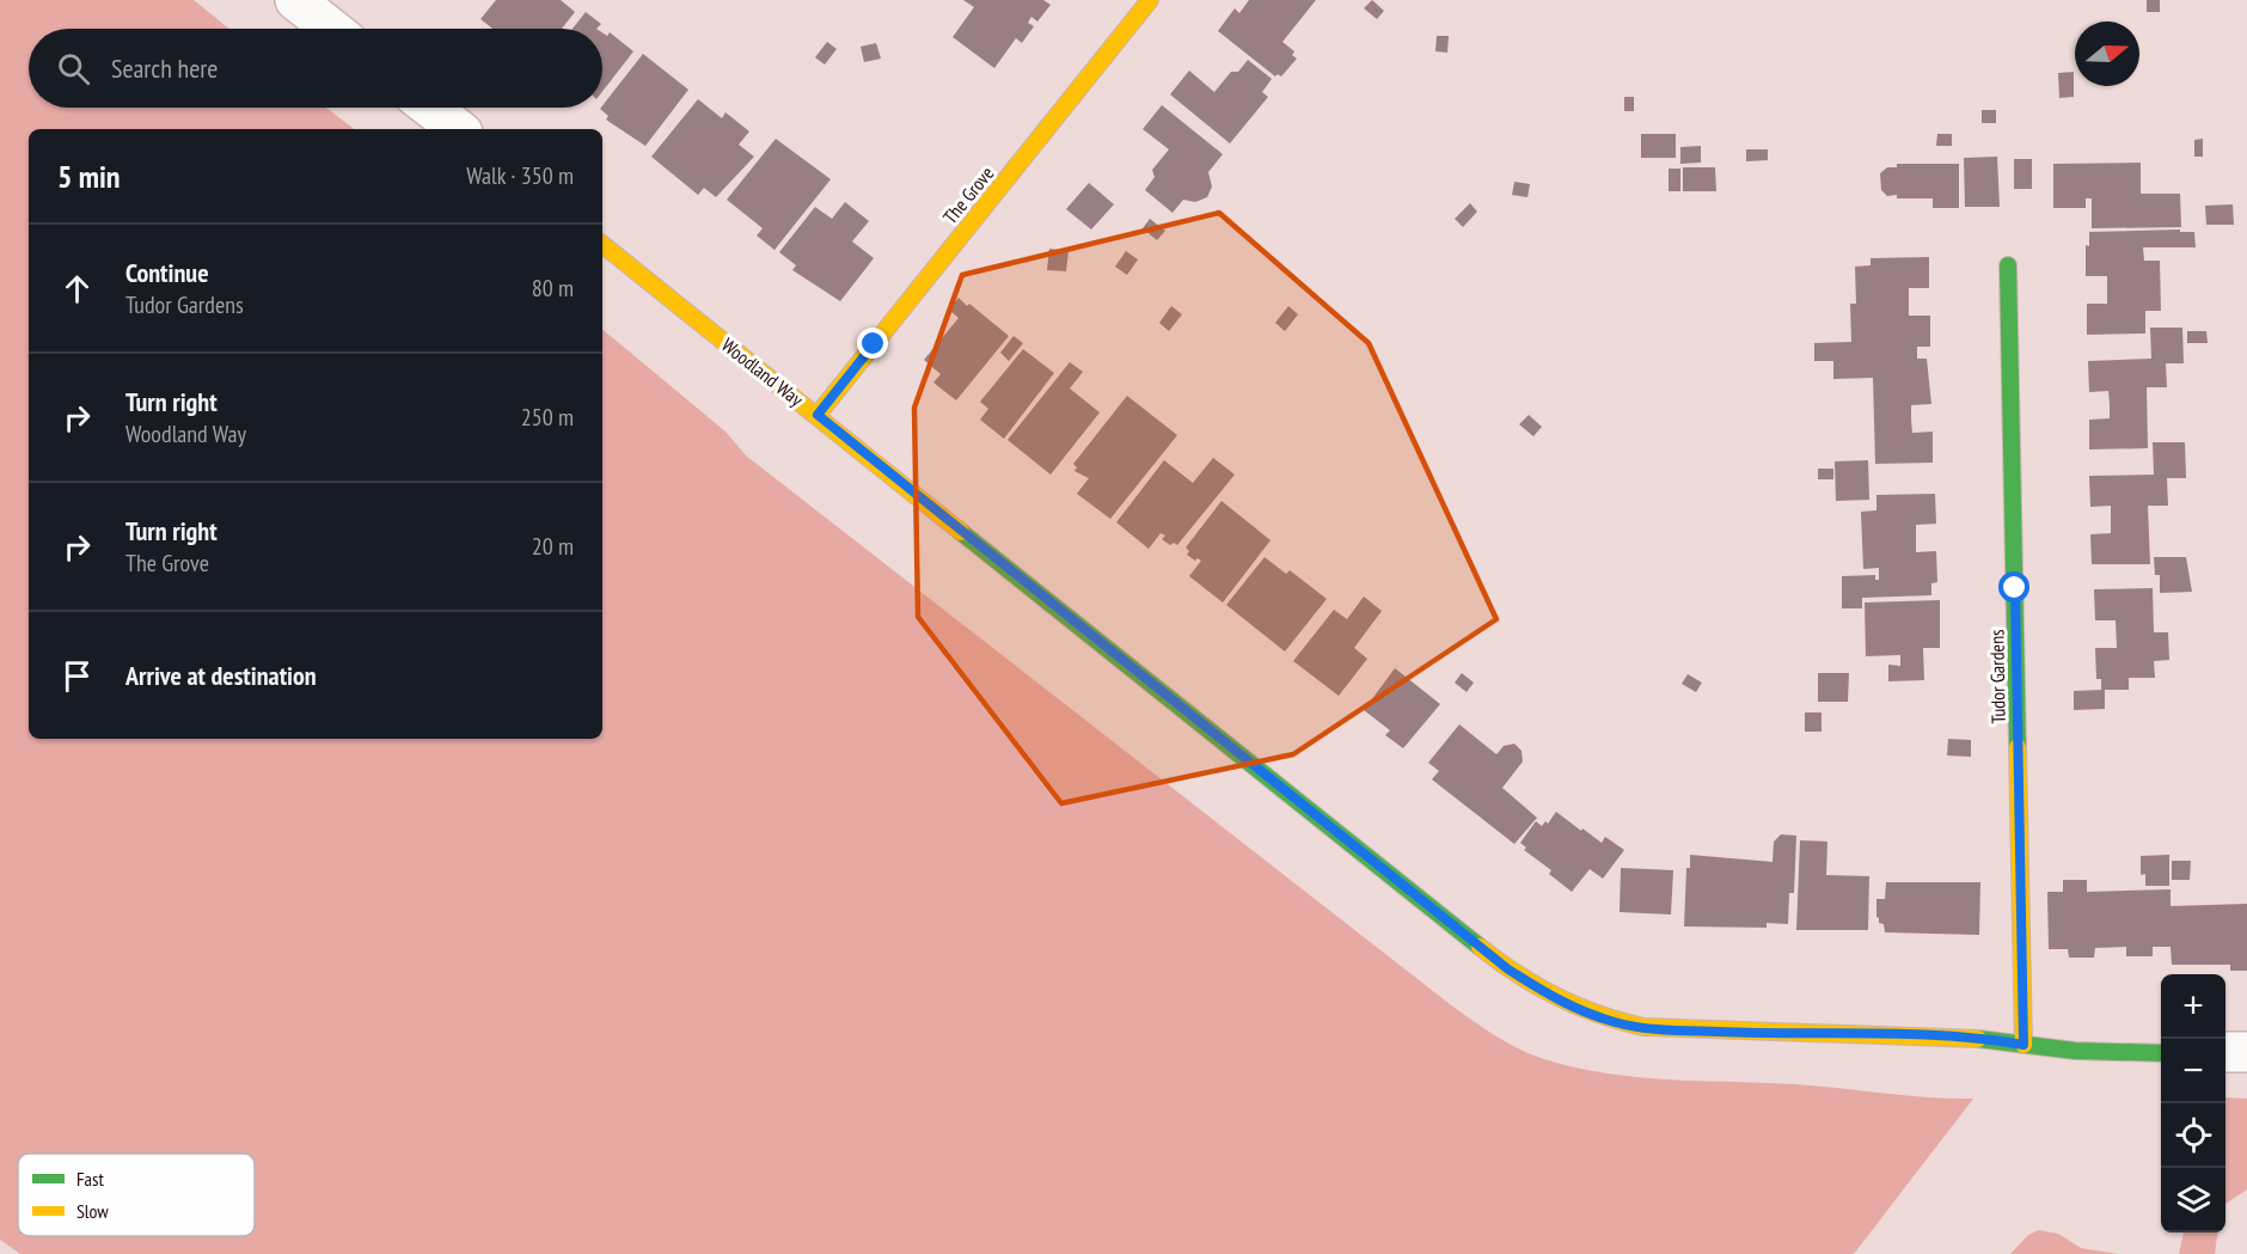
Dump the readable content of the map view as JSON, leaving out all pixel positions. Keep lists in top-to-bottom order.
{
  "streets": {
    "street": ["The Grove", "Woodland Way", "Tudor Gardens"]
  },
  "crossings": [
    ["The Grove", "Woodland Way"],
    ["Woodland Way", "Tudor Gardens"]
  ],
  "legend": ["Fast", "Slow"],
  "north": "right",
  "page": {
    "search": "Search here",
    "heading": ["5 min", "Walk · 350 m"],
    "list": [
      ["Continue", "Tudor Gardens", "80 m"],
      ["Turn right", "Woodland Way", "250 m"],
      ["Turn right", "The Grove", "20 m"],
      "Arrive at destination"
    ],
    "map_buttons": ["+", "−"]
  }
}
